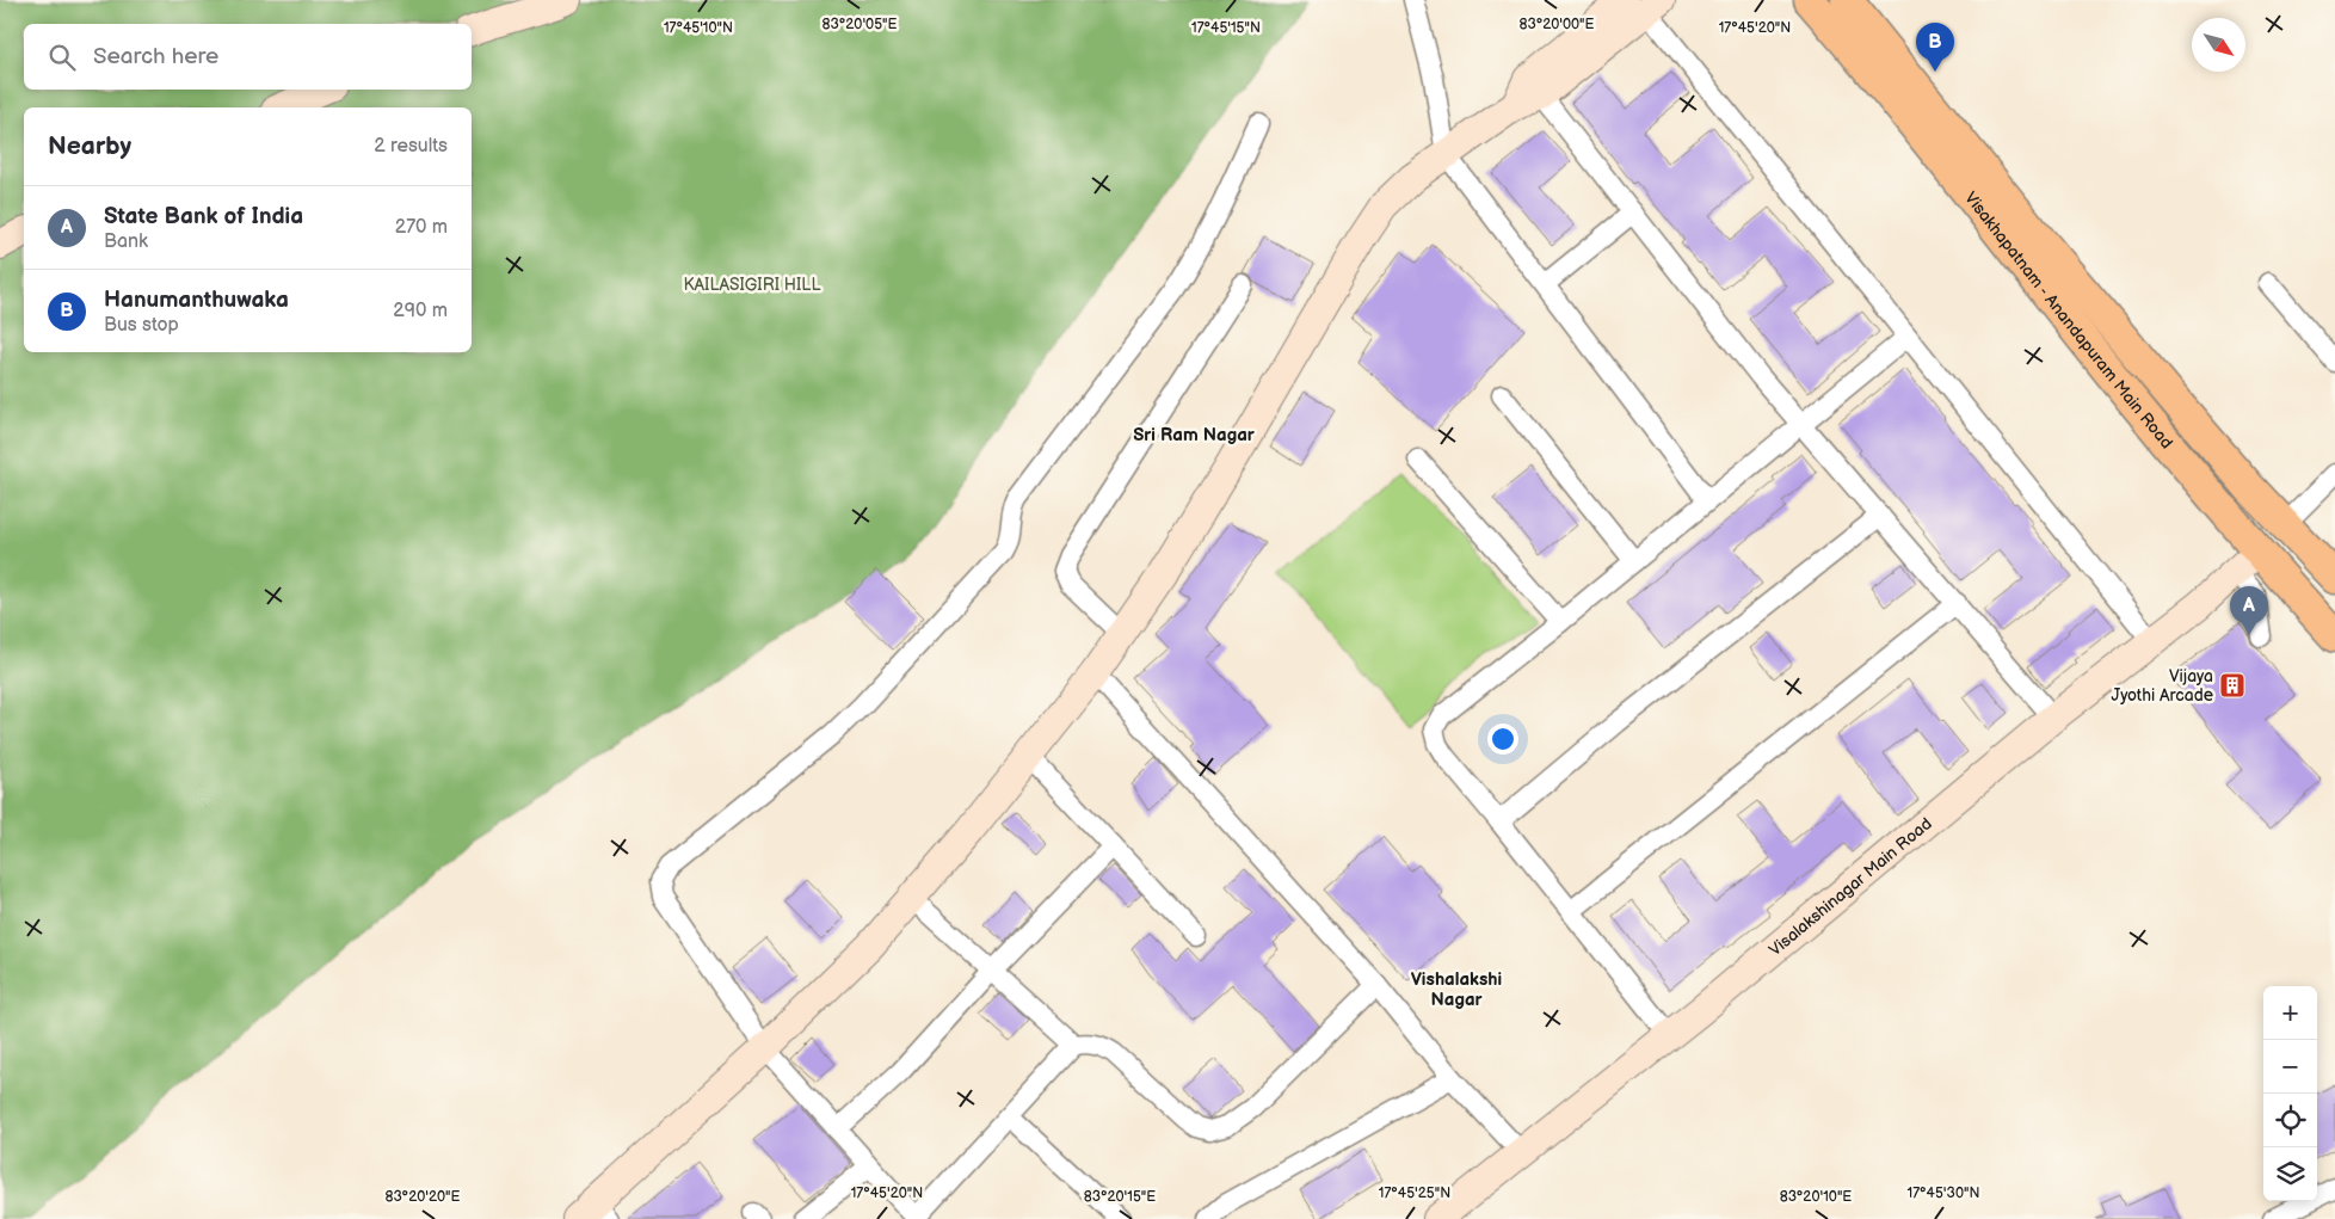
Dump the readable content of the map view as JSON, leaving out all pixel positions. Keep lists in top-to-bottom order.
{
  "streets": {
    "main road": ["Visakhapatnam - Anandapuram Main Road"],
    "street": ["Visalakshinagar Main Road"]
  },
  "crossings": [
    ["Visakhapatnam - Anandapuram Main Road", "Visalakshinagar Main Road"]
  ],
  "districts": ["Sri Ram Nagar", "Vishalakshi Nagar"],
  "parks": ["KAILASIGIRI HILL"],
  "places": {
    "building": ["Vijaya Jyothi Arcade"]
  },
  "north": "bottom right",
  "page": {
    "pins": ["B", "A"],
    "search": "Search here",
    "heading": ["Nearby", "2 results"],
    "list": [
      {
        "mark": "A",
        "name": "State Bank of India",
        "note": "Bank",
        "value": "270 m"
      },
      {
        "mark": "B",
        "name": "Hanumanthuwaka",
        "note": "Bus stop",
        "value": "290 m"
      }
    ],
    "map_buttons": ["+", "−"]
  },
  "coordinates": [
    "83°20'05\"E",
    "83°20'00\"E",
    "17°45'15\"N",
    "17°45'20\"N",
    "17°45'10\"N",
    "17°45'25\"N",
    "17°45'30\"N",
    "83°20'20\"E",
    "83°20'15\"E",
    "83°20'10\"E"
  ]
}
